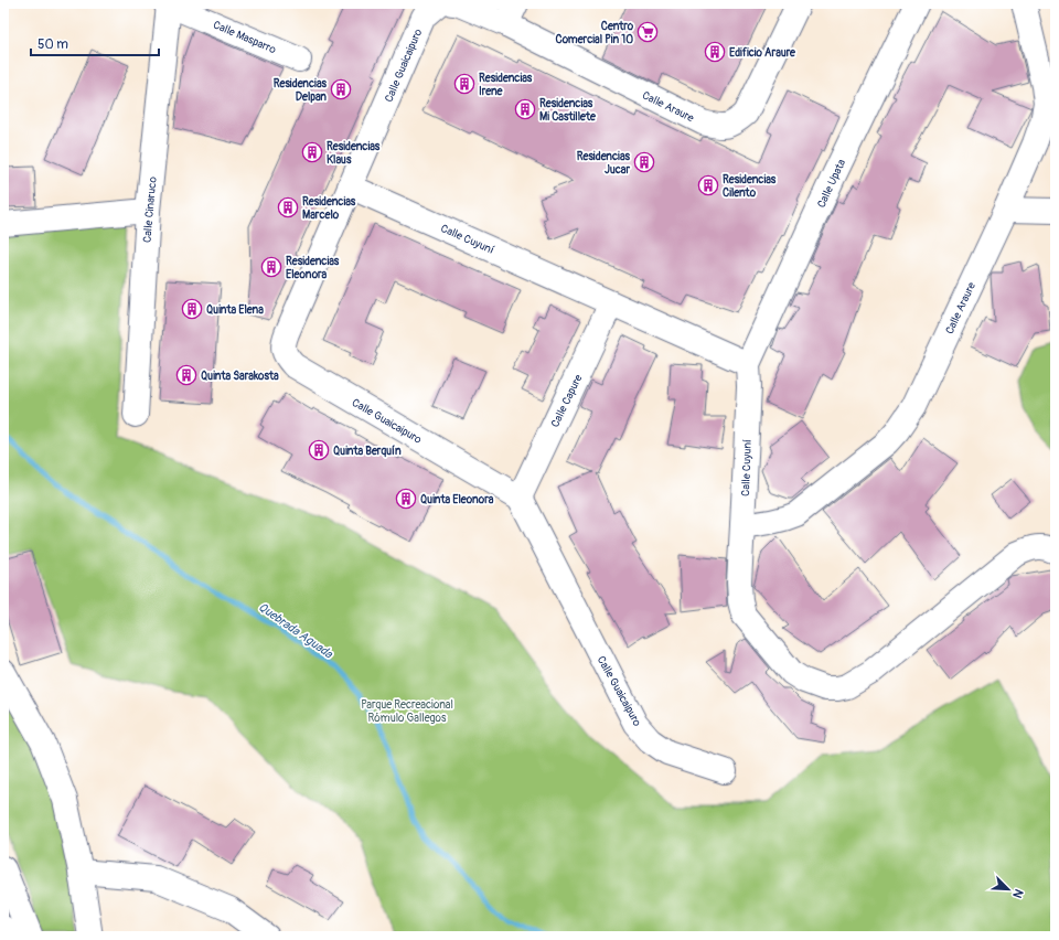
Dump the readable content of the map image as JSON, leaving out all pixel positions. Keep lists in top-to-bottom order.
{
  "streets": {
    "main road": [
      "Calle Masparro",
      "Calle Guaicaipuro",
      "Calle Araure",
      "Calle Upata",
      "Calle Cinaruco",
      "Calle Cuyuní",
      "Calle Capure"
    ]
  },
  "crossings": [
    ["Calle Masparro", "Calle Cinaruco"],
    ["Calle Guaicaipuro", "Calle Cuyuní"],
    ["Calle Guaicaipuro", "Calle Capure"],
    ["Calle Araure", "Calle Cuyuní"],
    ["Calle Upata", "Calle Cuyuní"],
    ["Calle Cuyuní", "Calle Capure"]
  ],
  "water": ["Quebrada Aguada"],
  "parks": ["Parque Recreacional Rómulo Gallegos"],
  "places": {
    "supermarket": ["Centro Comercial Pin 10"],
    "building": [
      "Edificio Araure",
      "Residencias Irene",
      "Residencias Delpan",
      "Residencias Mi Castillete",
      "Residencias Klaus",
      "Residencias Jucar",
      "Residencias Cilento",
      "Residencias Marcelo",
      "Residencias Eleonora",
      "Quinta Elena",
      "Quinta Sarakosta",
      "Quinta Berquín",
      "Quinta Eleonora"
    ]
  },
  "scale_bar": "50 m",
  "north": "bottom right"
}
